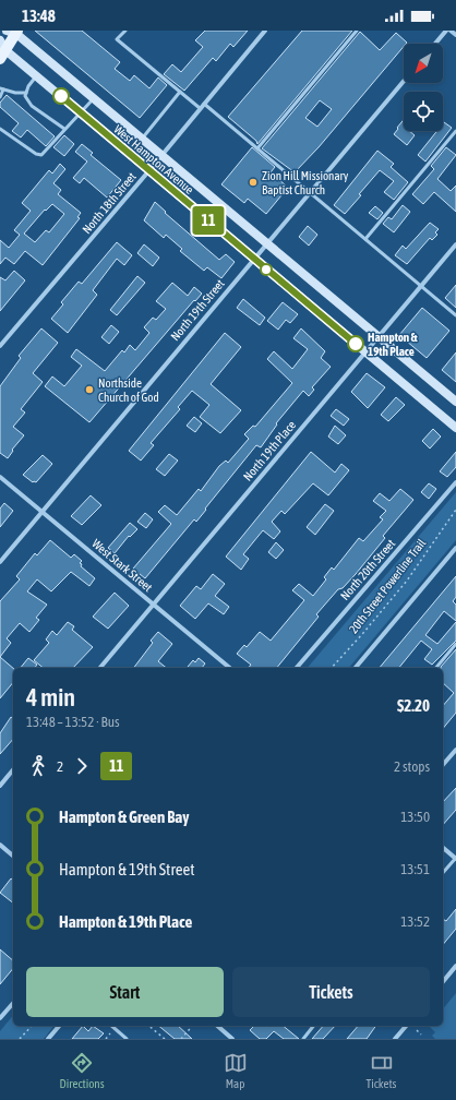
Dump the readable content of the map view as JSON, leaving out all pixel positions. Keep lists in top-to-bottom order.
{
  "streets": {
    "main road": ["West Hampton Avenue"],
    "street": [
      "North 18th Street",
      "North 19th Street",
      "North 19th Place",
      "West Stark Street",
      "North 20th Street"
    ],
    "path": ["20th Street Powerline Trail"]
  },
  "crossings": [
    ["West Hampton Avenue", "North 18th Street"],
    ["West Hampton Avenue", "North 19th Street"],
    ["West Hampton Avenue", "North 19th Place"],
    ["North 19th Street", "West Stark Street"],
    ["North 19th Place", "West Stark Street"]
  ],
  "places": ["Zion Hill Missionary Baptist Church", "Hampton & 19th Place", "Northside Church of God"],
  "lines": ["bus line 11"],
  "north": "bottom left",
  "page": {
    "status": "13:48",
    "on_map": "11",
    "heading": ["4 min", "13:48 – 13:52 · Bus", "$2.20"],
    "legs": ["2", "11", "2 stops"],
    "list": [
      {
        "name": "Hampton & Green Bay",
        "value": "13:50"
      },
      {
        "name": "Hampton & 19th Street",
        "value": "13:51"
      },
      {
        "name": "Hampton & 19th Place",
        "value": "13:52"
      }
    ],
    "buttons": ["Start", "Tickets"],
    "tabs": ["Directions", "Map", "Tickets"]
  }
}
